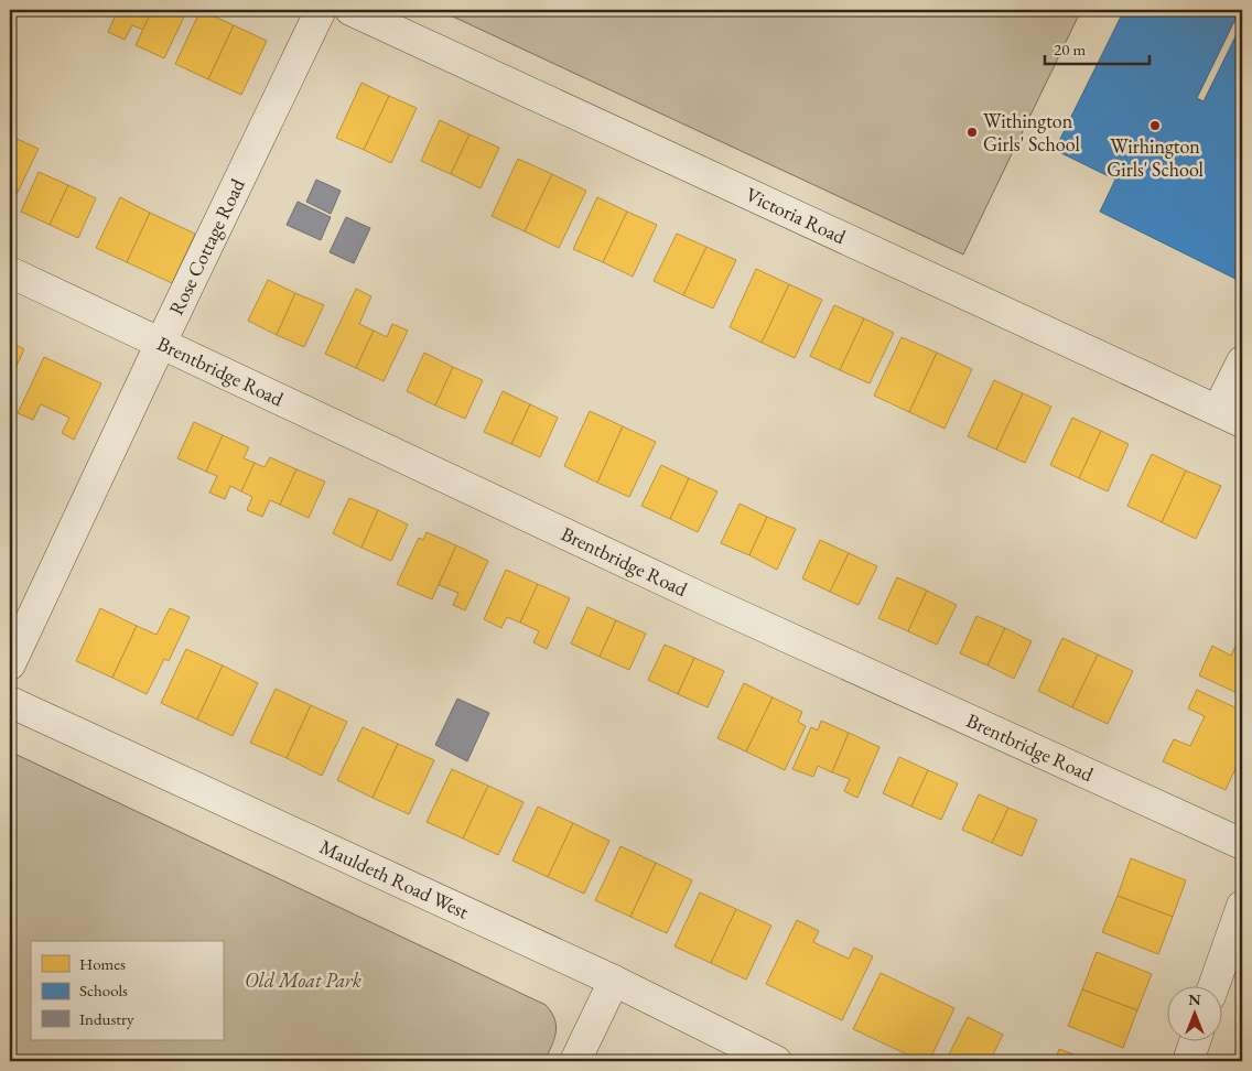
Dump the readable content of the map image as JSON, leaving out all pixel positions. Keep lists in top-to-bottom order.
{
  "streets": {
    "street": [
      "Victoria Road",
      "Rose Cottage Road",
      "Brentbridge Road",
      "Mauldeth Road West"
    ]
  },
  "crossings": [
    ["Rose Cottage Road", "Brentbridge Road"]
  ],
  "parks": ["Old Moat Park"],
  "places": ["Wirhington Girls' School", "Withington Girls' School"],
  "legend": ["Homes", "Schools", "Industry"],
  "scale_bar": "20 m",
  "north": "top"
}
